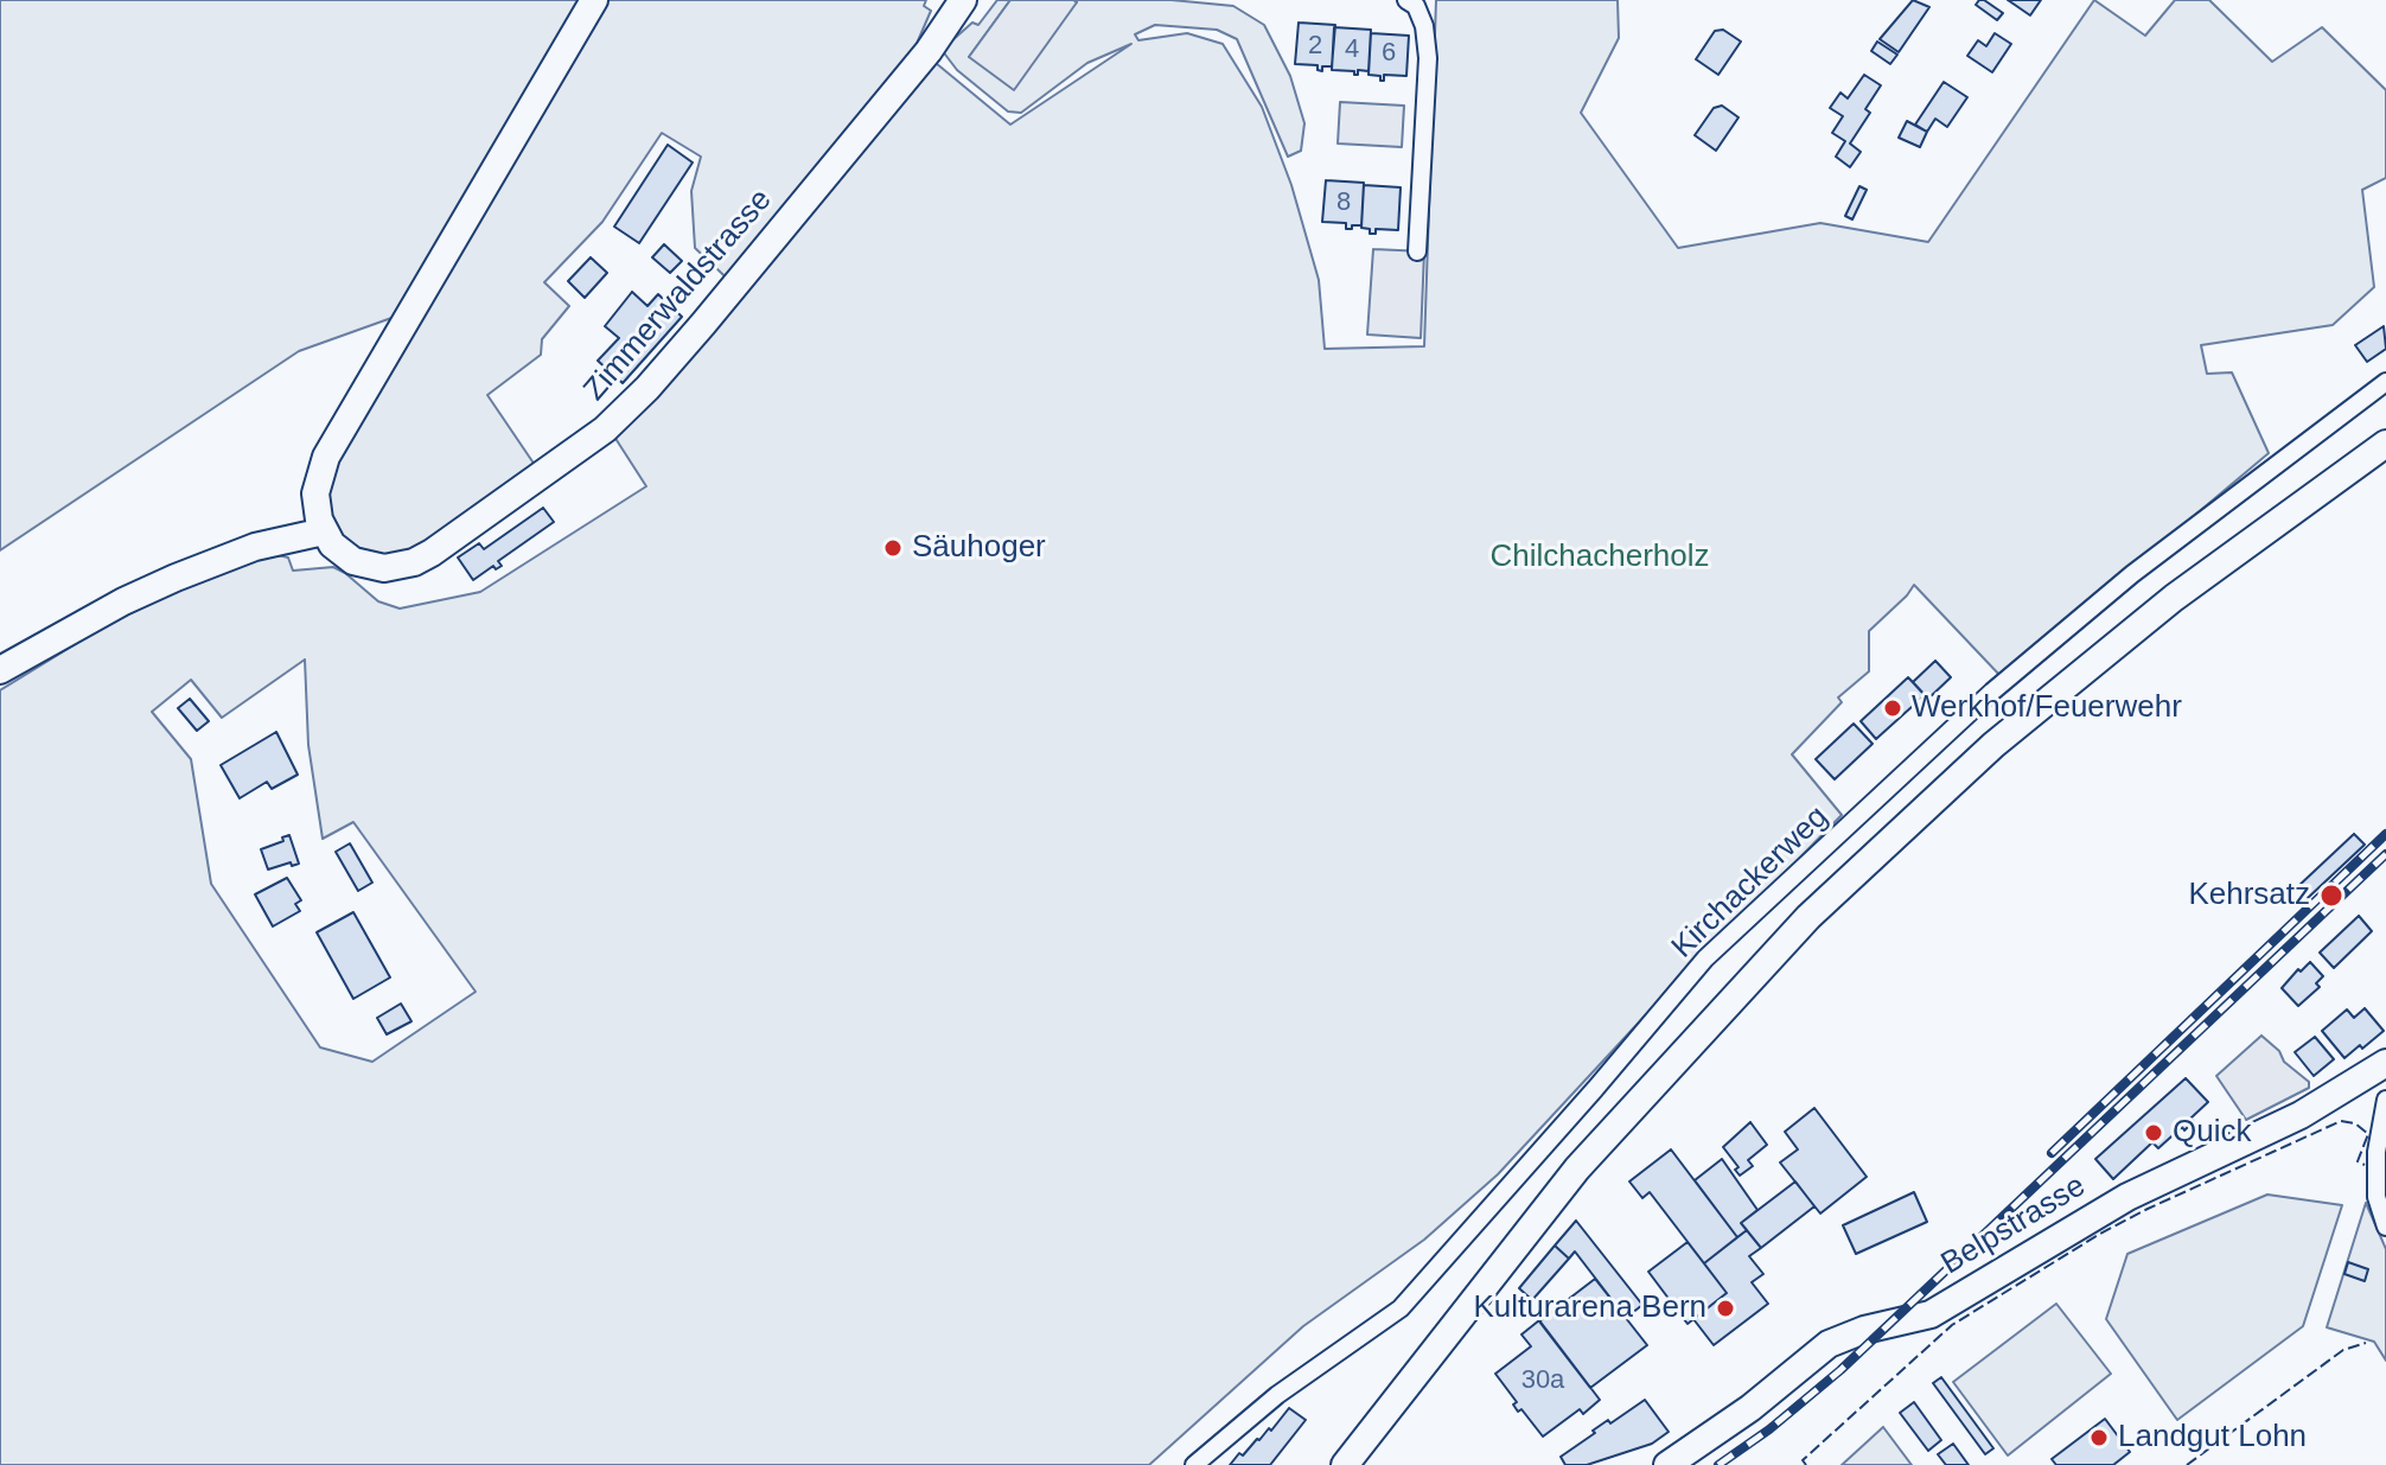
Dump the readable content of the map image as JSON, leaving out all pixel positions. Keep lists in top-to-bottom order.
{
  "streets": {
    "street": ["Zimmerwaldstrasse", "Kirchackerweg", "Belpstrasse"]
  },
  "parks": ["Chilchacherholz"],
  "places": [
    "Säuhoger",
    "Werkhof/Feuerwehr",
    "Kehrsatz",
    "Quick",
    "Kulturarena Bern",
    "Landgut Lohn"
  ],
  "house_numbers": [
    "2",
    "4",
    "6",
    "8",
    "30a"
  ]
}
